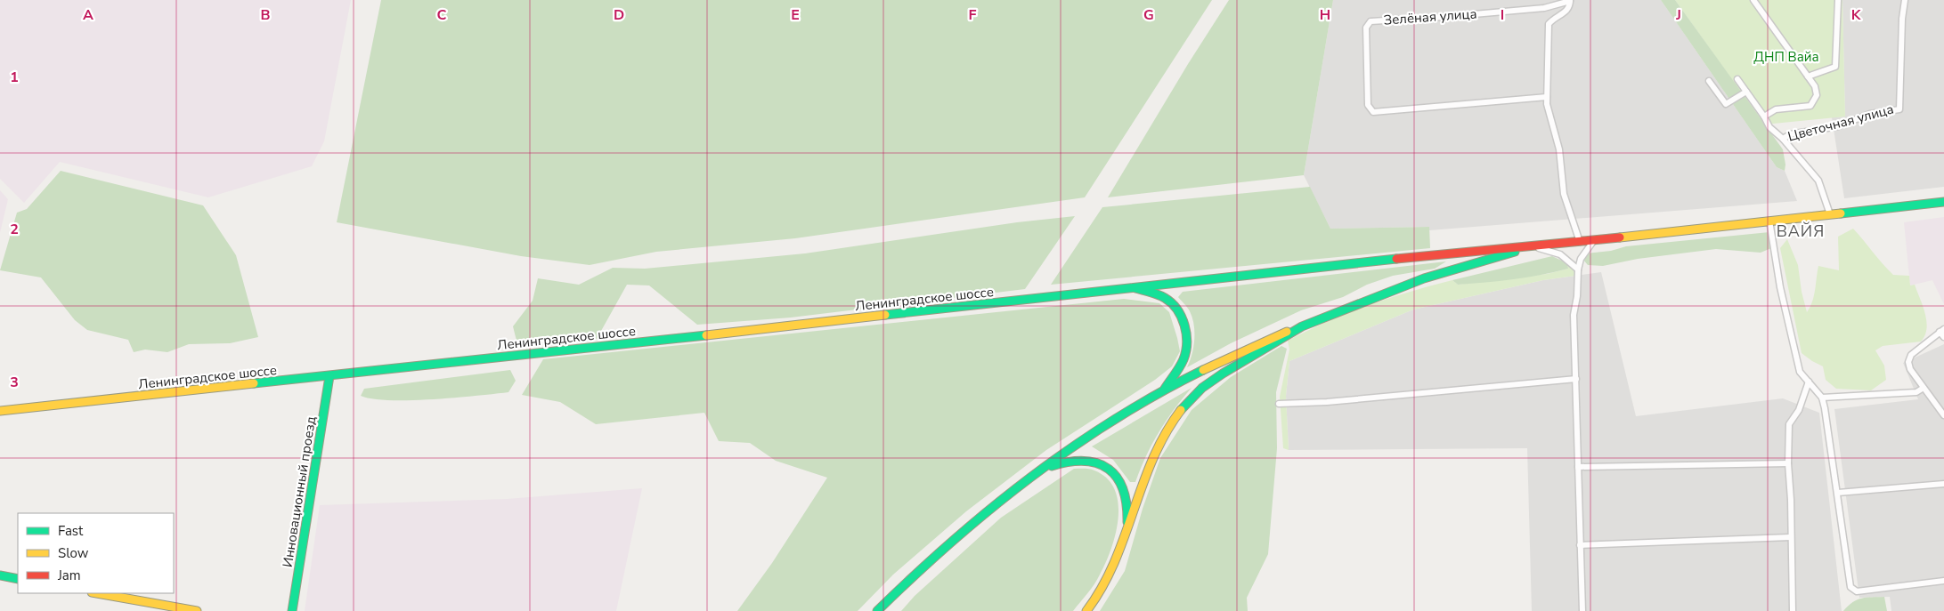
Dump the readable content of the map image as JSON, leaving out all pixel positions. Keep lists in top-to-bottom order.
{
  "streets": {
    "main road": ["Ленинградское шоссе", "Инновационный проезд"],
    "street": ["Зелёная улица", "Цветочная улица"]
  },
  "crossings": [
    ["Ленинградское шоссе", "Инновационный проезд"]
  ],
  "districts": ["ВАЙЯ"],
  "parks": ["ДНП Вайа"],
  "legend": ["Fast", "Slow", "Jam"],
  "grid": {
    "columns": [
      "A",
      "B",
      "C",
      "D",
      "E",
      "F",
      "G",
      "H",
      "I",
      "J",
      "K"
    ],
    "rows": ["1", "2", "3"]
  }
}
